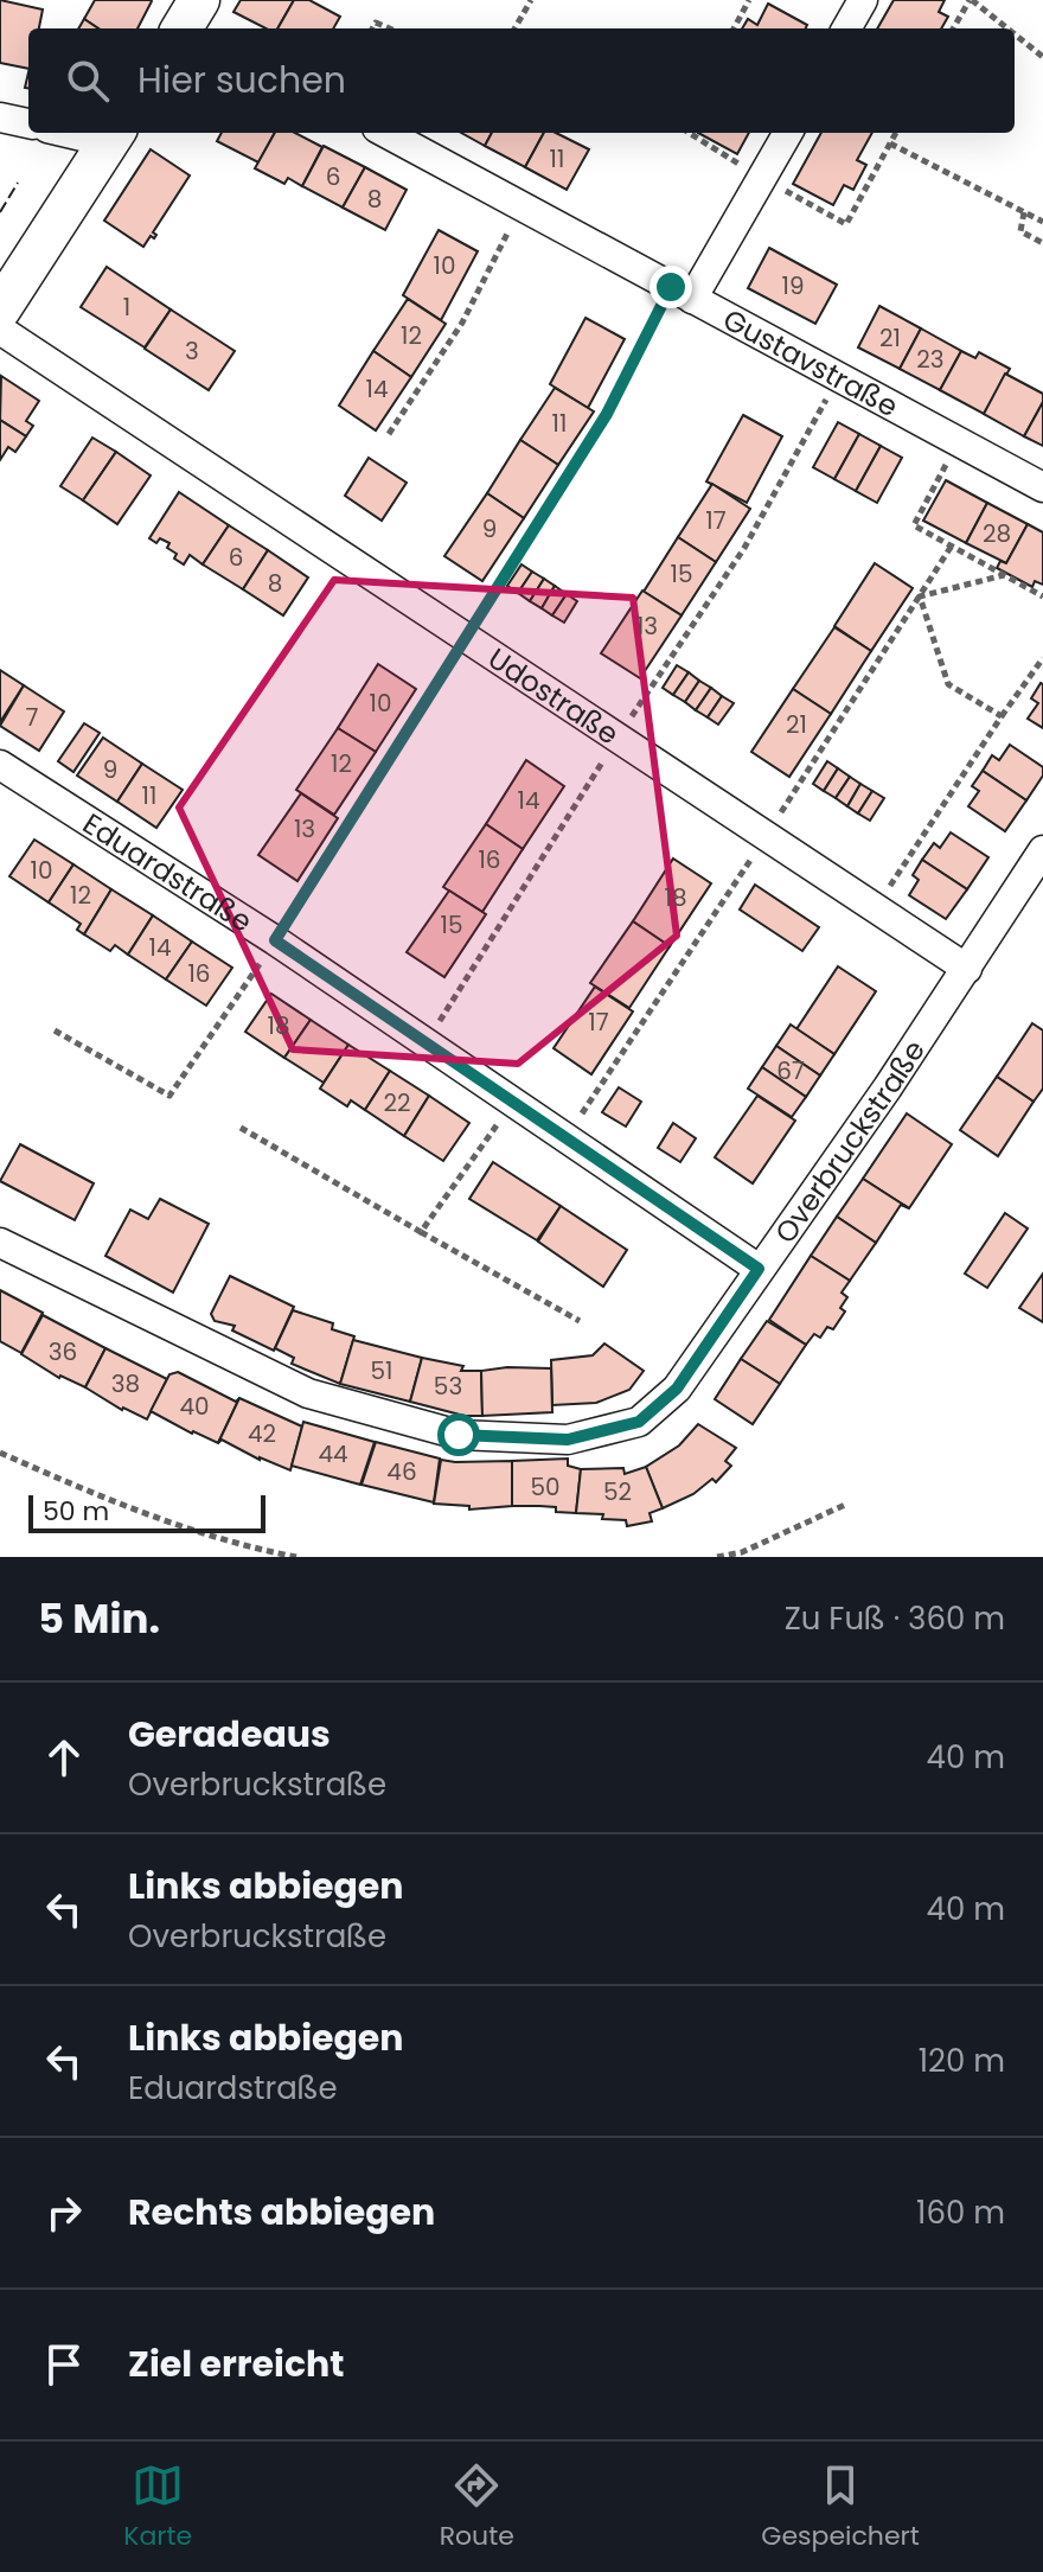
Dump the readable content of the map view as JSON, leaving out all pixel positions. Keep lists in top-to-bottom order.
{
  "streets": {
    "street": [
      "Gustavstraße",
      "Udostraße",
      "Eduardstraße",
      "Overbruckstraße"
    ]
  },
  "crossings": [
    ["Udostraße", "Overbruckstraße"],
    ["Eduardstraße", "Overbruckstraße"]
  ],
  "house_numbers": [
    "11",
    "6",
    "8",
    "10",
    "19",
    "1",
    "12",
    "21",
    "3",
    "23",
    "14",
    "11",
    "17",
    "9",
    "28",
    "6",
    "15",
    "8",
    "13",
    "10",
    "7",
    "21",
    "12",
    "9",
    "11",
    "14",
    "13",
    "16",
    "10",
    "12",
    "18",
    "15",
    "14",
    "16",
    "17",
    "18",
    "67",
    "22",
    "36",
    "51",
    "38",
    "53",
    "40",
    "42",
    "44",
    "46",
    "50",
    "52"
  ],
  "scale_bar": "50 m",
  "page": {
    "search": "Hier suchen",
    "scale": "50 m",
    "heading": ["5 Min.", "Zu Fuß · 360 m"],
    "list": [
      ["Geradeaus", "Overbruckstraße", "40 m"],
      ["Links abbiegen", "Overbruckstraße", "40 m"],
      ["Links abbiegen", "Eduardstraße", "120 m"],
      ["Rechts abbiegen", "160 m"],
      "Ziel erreicht"
    ],
    "nav": ["Karte", "Route", "Gespeichert"]
  }
}
